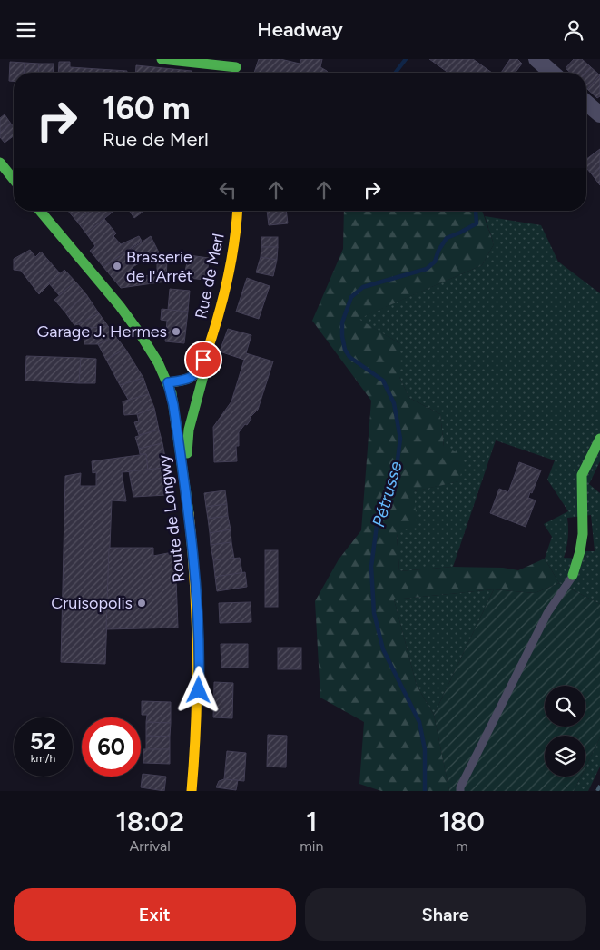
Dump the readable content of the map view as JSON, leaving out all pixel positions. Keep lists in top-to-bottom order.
{
  "streets": {
    "main road": ["Rue de Merl", "Route de Longwy"]
  },
  "crossings": [
    ["Rue de Merl", "Route de Longwy"]
  ],
  "water": ["Pétrusse"],
  "places": ["Brasserie de l'Arrêt", "Garage J. Hermes", "Cruisopolis"],
  "page": {
    "header": "Headway",
    "turn": ["160 m", "Rue de Merl"],
    "speed": "52 km/h",
    "limit": "60",
    "eta": [
      "18:02",
      "Arrival",
      "1",
      "min",
      "180",
      "m"
    ],
    "buttons": ["Exit", "Share"]
  }
}
